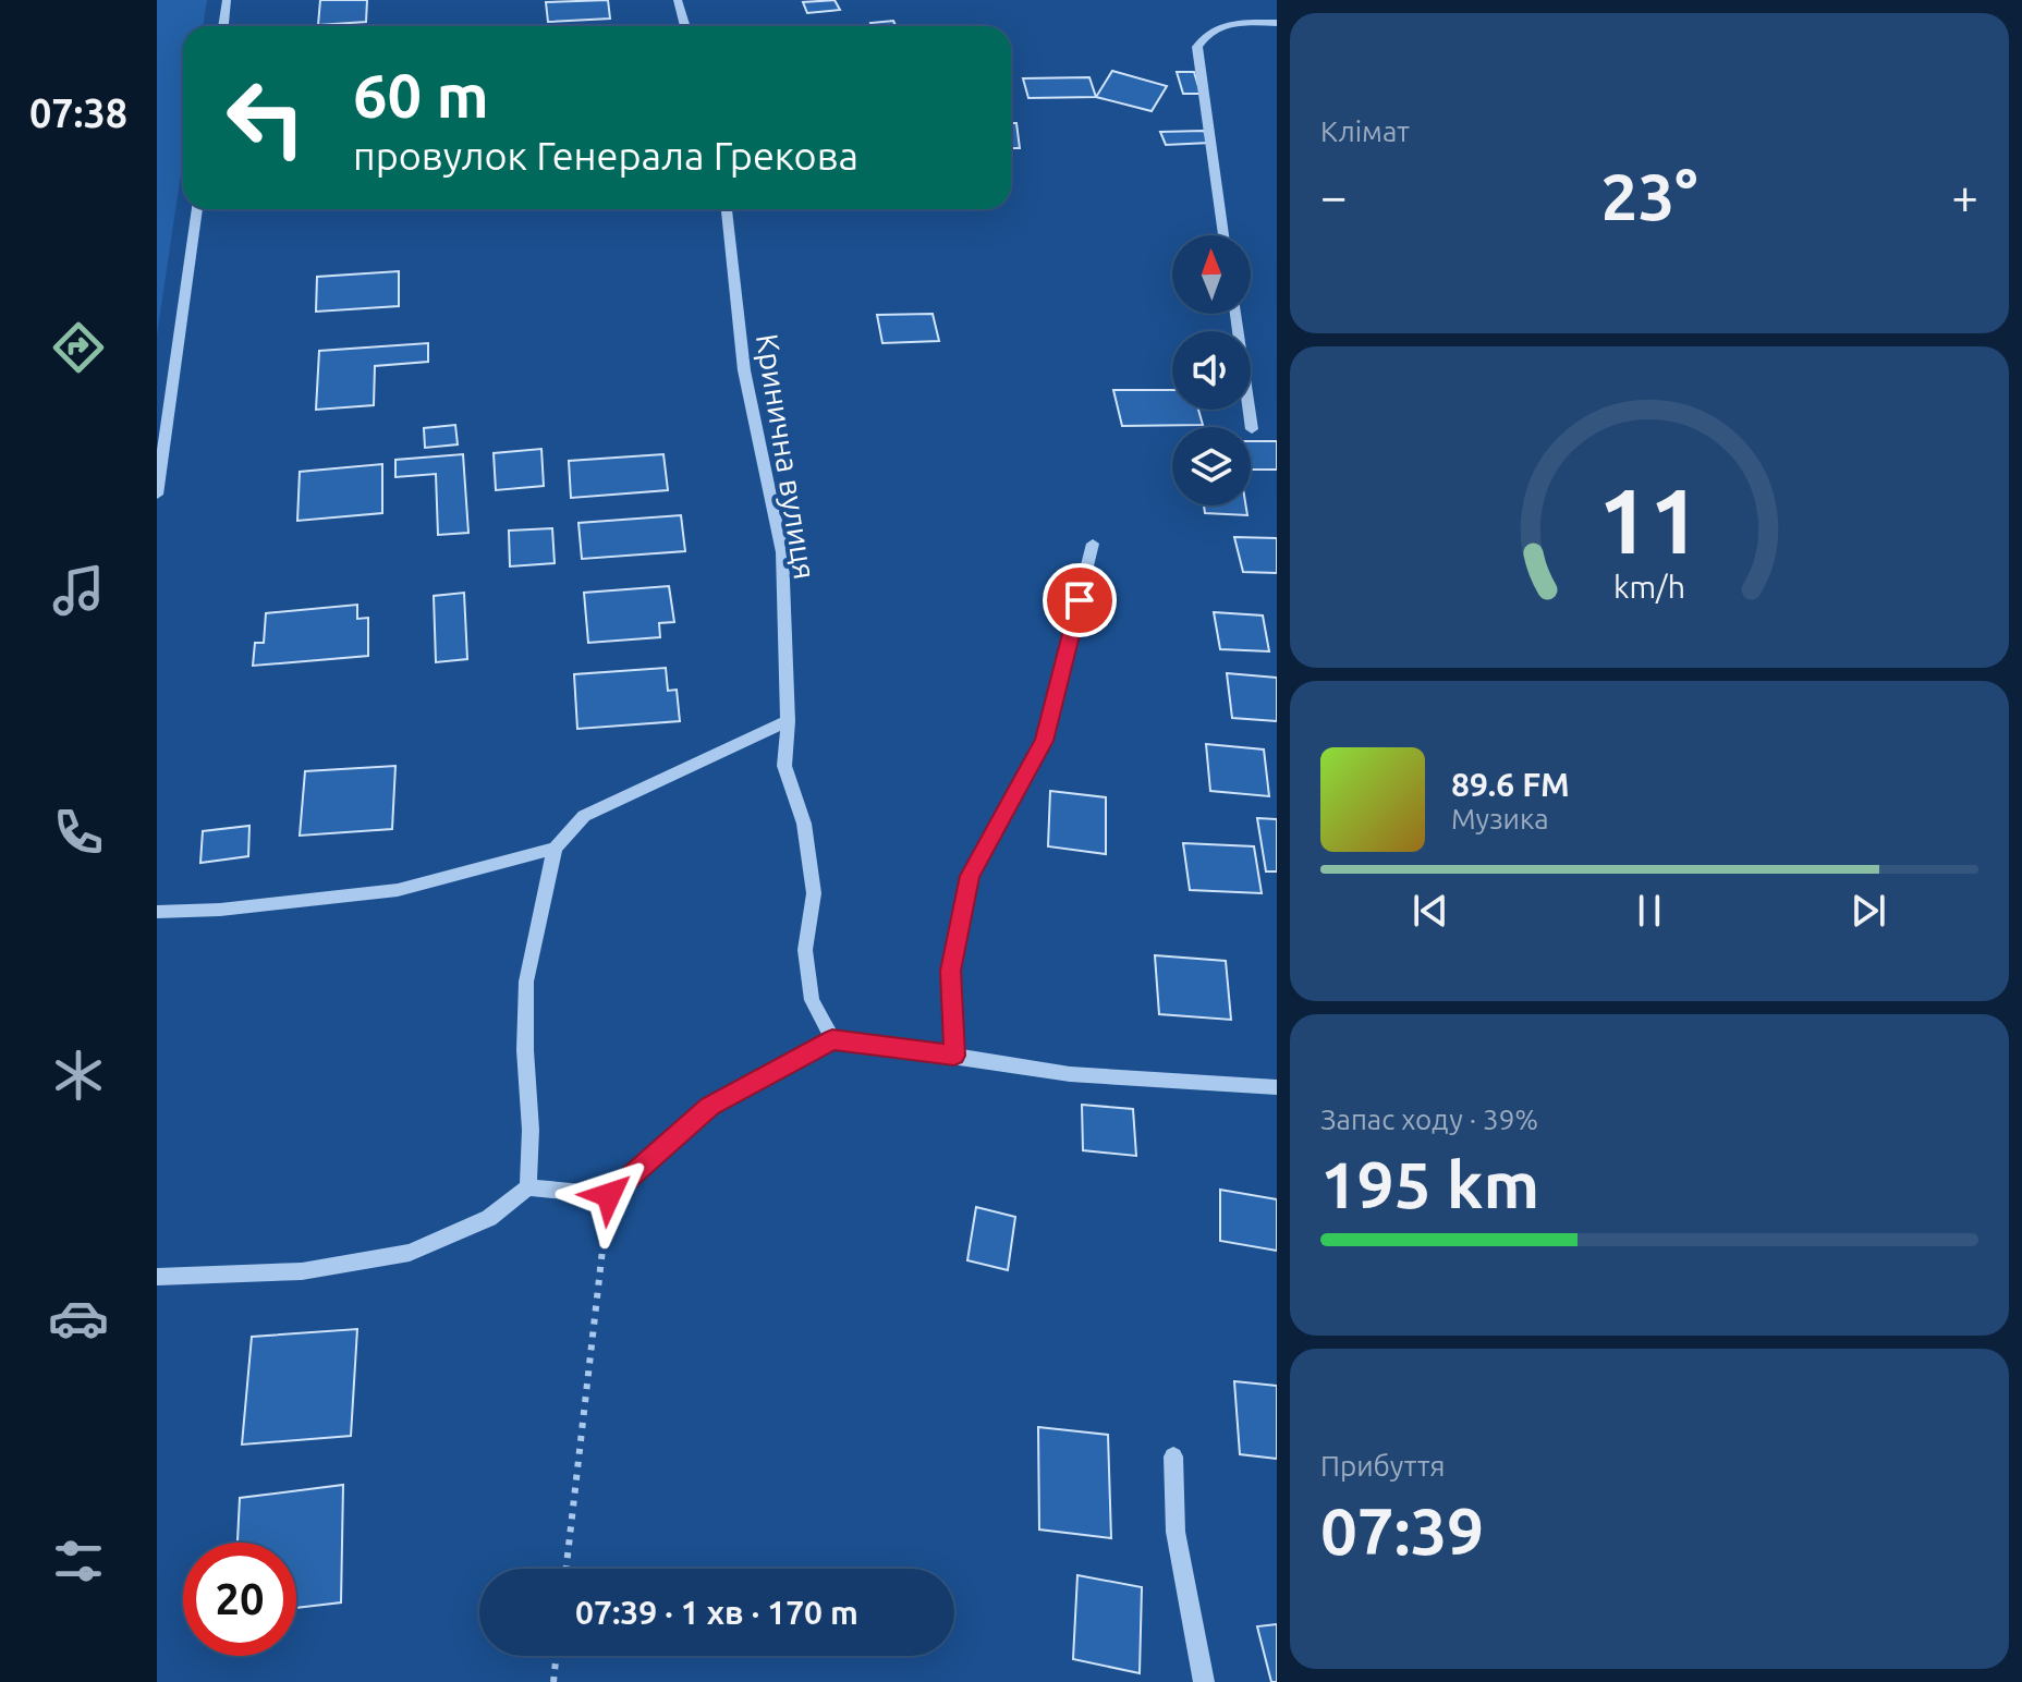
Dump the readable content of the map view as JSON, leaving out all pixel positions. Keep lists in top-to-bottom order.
{
  "streets": {
    "street": ["Кринична вулиця"]
  },
  "north": "top",
  "page": {
    "tabs": "07:38",
    "tile": [
      "Клімат",
      ["Запас ходу · 39%", "195 km"],
      ["Прибуття", "07:39"]
    ],
    "turn": ["60 m", "провулок Генерала Грекова"],
    "heat": ["−", "23°", "+"],
    "song": ["89.6 FM", "Музика"],
    "limit": "20",
    "trip": "07:39 · 1 хв · 170 m",
    "gauge": ["11", "km/h"]
  }
}
